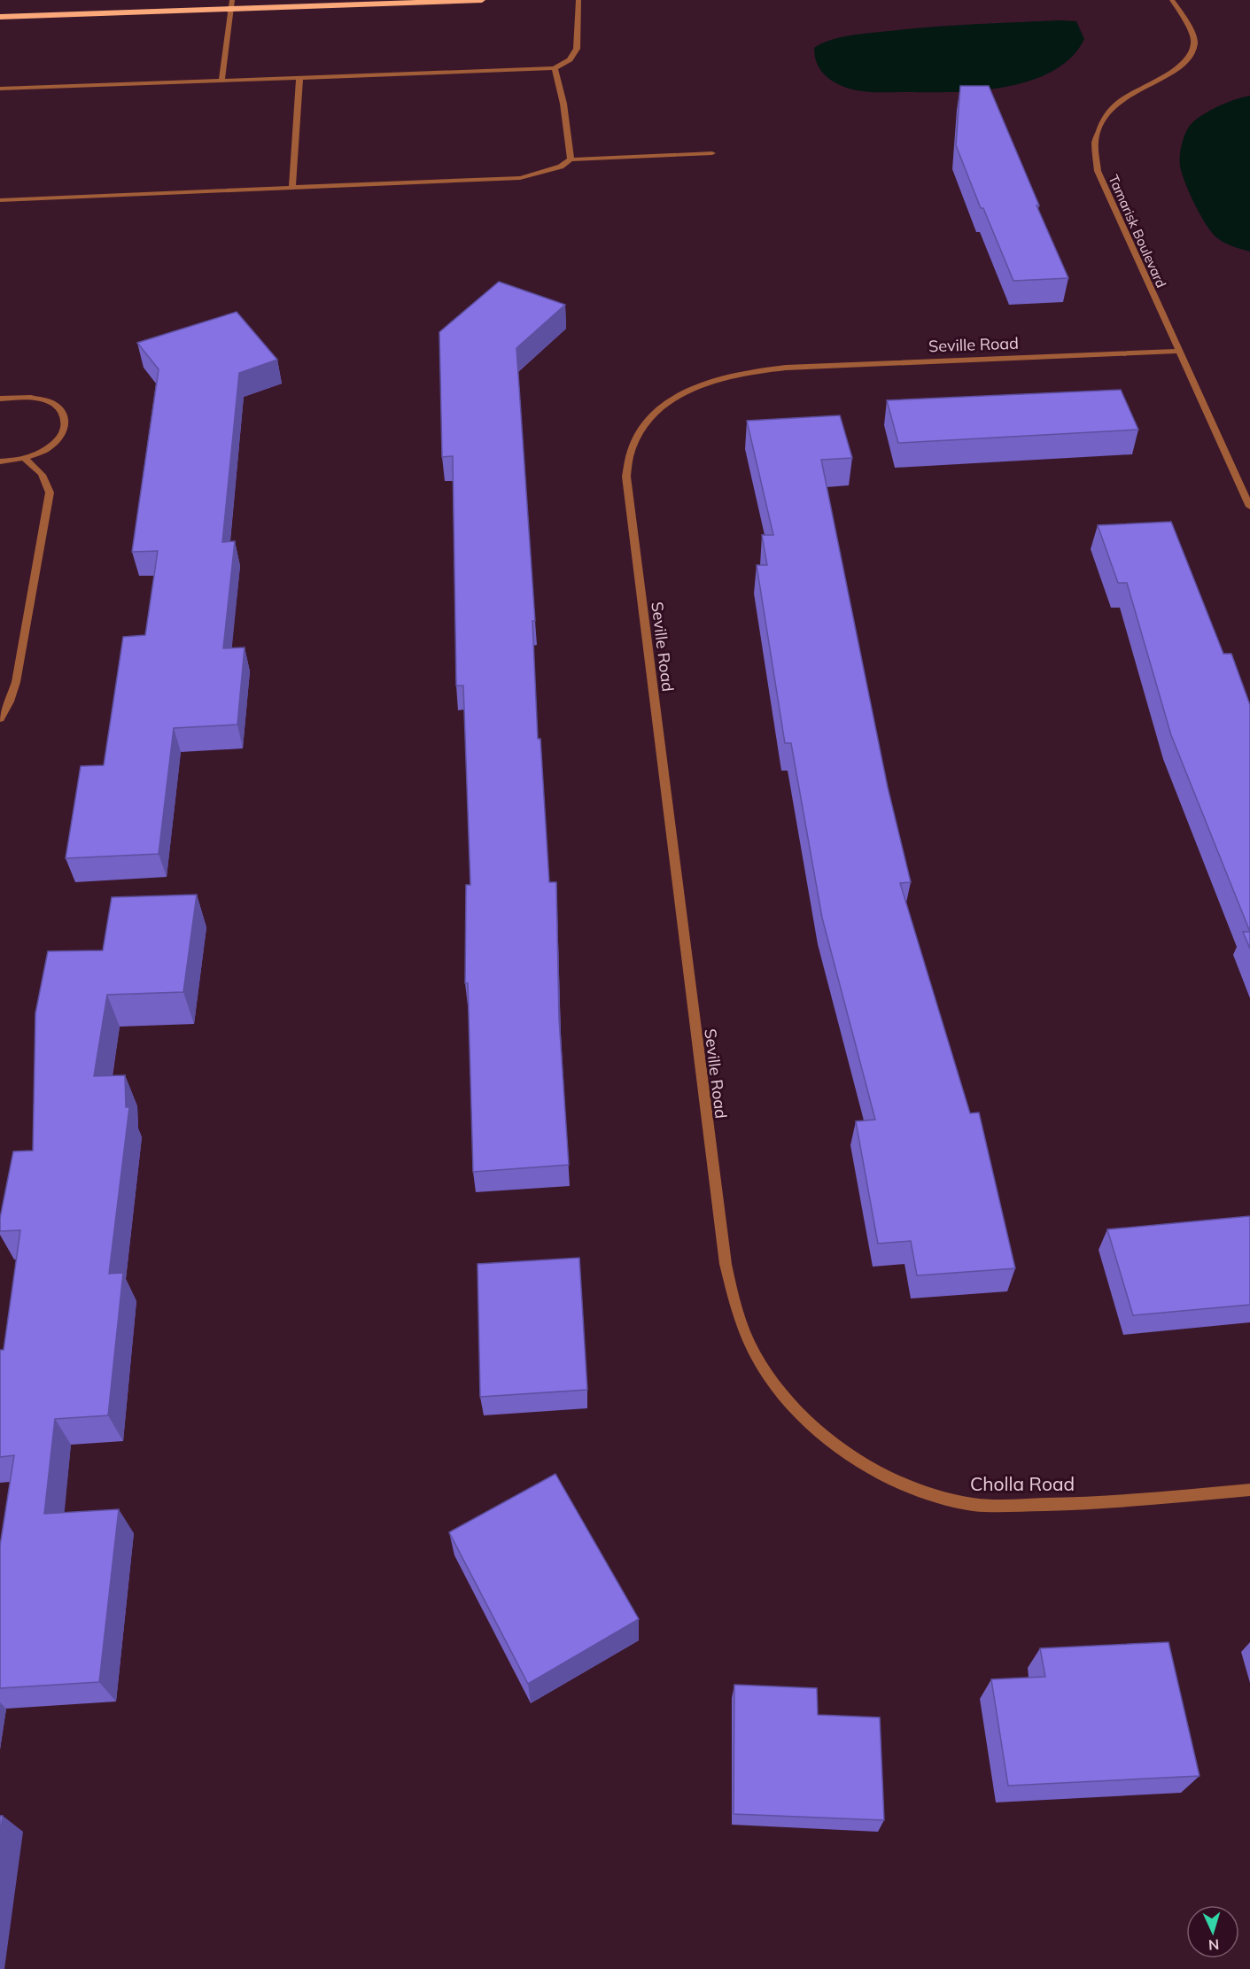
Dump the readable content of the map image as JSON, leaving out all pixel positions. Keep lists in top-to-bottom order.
{
  "streets": {
    "street": ["Tamarisk Boulevard", "Seville Road", "Cholla Road"]
  },
  "crossings": [
    ["Tamarisk Boulevard", "Seville Road"],
    ["Seville Road", "Cholla Road"]
  ],
  "north": "bottom"
}
